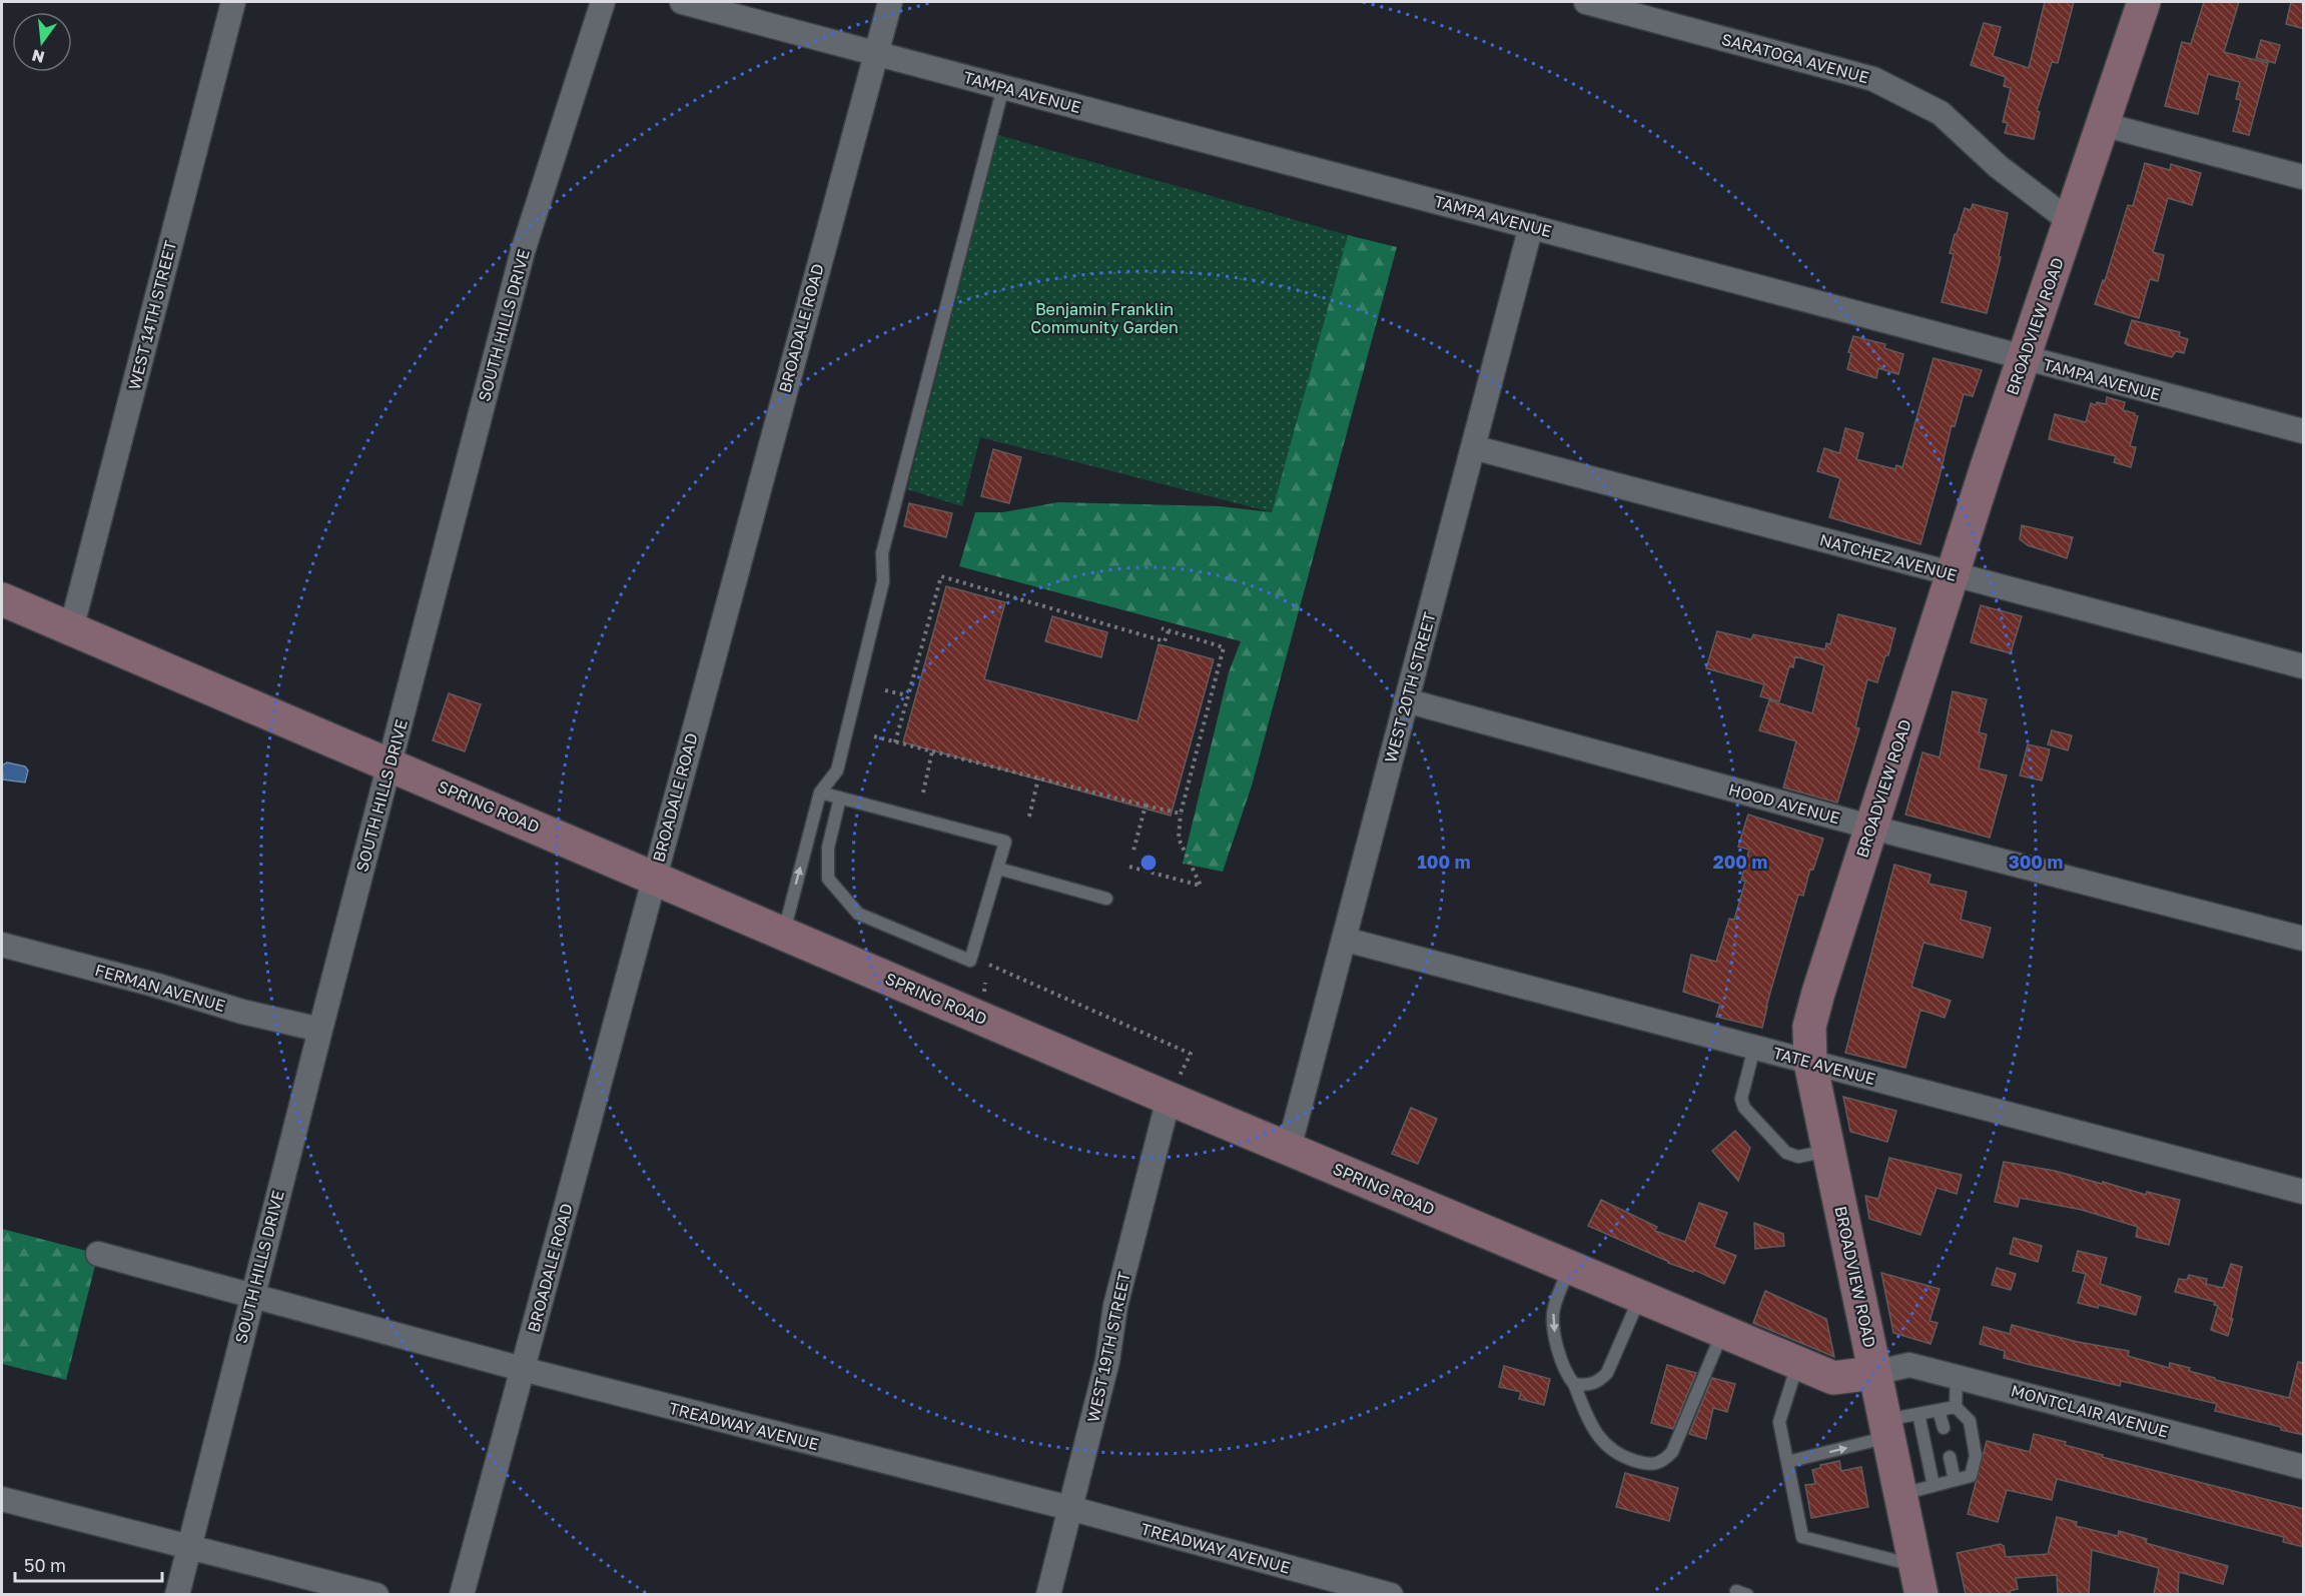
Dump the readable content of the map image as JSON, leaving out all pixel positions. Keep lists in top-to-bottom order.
{
  "streets": {
    "street": [
      "SARATOGA AVENUE",
      "TAMPA AVENUE",
      "WEST 14TH STREET",
      "SOUTH HILLS DRIVE",
      "BROADVIEW ROAD",
      "BROADALE ROAD",
      "NATCHEZ AVENUE",
      "WEST 20TH STREET",
      "HOOD AVENUE",
      "SPRING ROAD",
      "FERMAN AVENUE",
      "TATE AVENUE",
      "WEST 19TH STREET",
      "MONTCLAIR AVENUE",
      "TREADWAY AVENUE"
    ]
  },
  "crossings": [
    ["SARATOGA AVENUE", "BROADVIEW ROAD"],
    ["TAMPA AVENUE", "BROADVIEW ROAD"],
    ["TAMPA AVENUE", "BROADALE ROAD"],
    ["TAMPA AVENUE", "WEST 20TH STREET"],
    ["WEST 14TH STREET", "SPRING ROAD"],
    ["SOUTH HILLS DRIVE", "SPRING ROAD"],
    ["SOUTH HILLS DRIVE", "FERMAN AVENUE"],
    ["SOUTH HILLS DRIVE", "TREADWAY AVENUE"],
    ["BROADVIEW ROAD", "NATCHEZ AVENUE"],
    ["BROADVIEW ROAD", "HOOD AVENUE"],
    ["BROADVIEW ROAD", "SPRING ROAD"],
    ["BROADVIEW ROAD", "TATE AVENUE"],
    ["BROADVIEW ROAD", "MONTCLAIR AVENUE"],
    ["BROADALE ROAD", "SPRING ROAD"],
    ["BROADALE ROAD", "TREADWAY AVENUE"],
    ["NATCHEZ AVENUE", "WEST 20TH STREET"],
    ["WEST 20TH STREET", "HOOD AVENUE"],
    ["WEST 20TH STREET", "SPRING ROAD"],
    ["WEST 20TH STREET", "TATE AVENUE"],
    ["SPRING ROAD", "WEST 19TH STREET"],
    ["SPRING ROAD", "MONTCLAIR AVENUE"],
    ["WEST 19TH STREET", "TREADWAY AVENUE"]
  ],
  "parks": ["Benjamin Franklin Community Garden"],
  "scale_bar": "50 m",
  "north": "bottom",
  "rings": ["100 m", "200 m", "300 m"]
}
